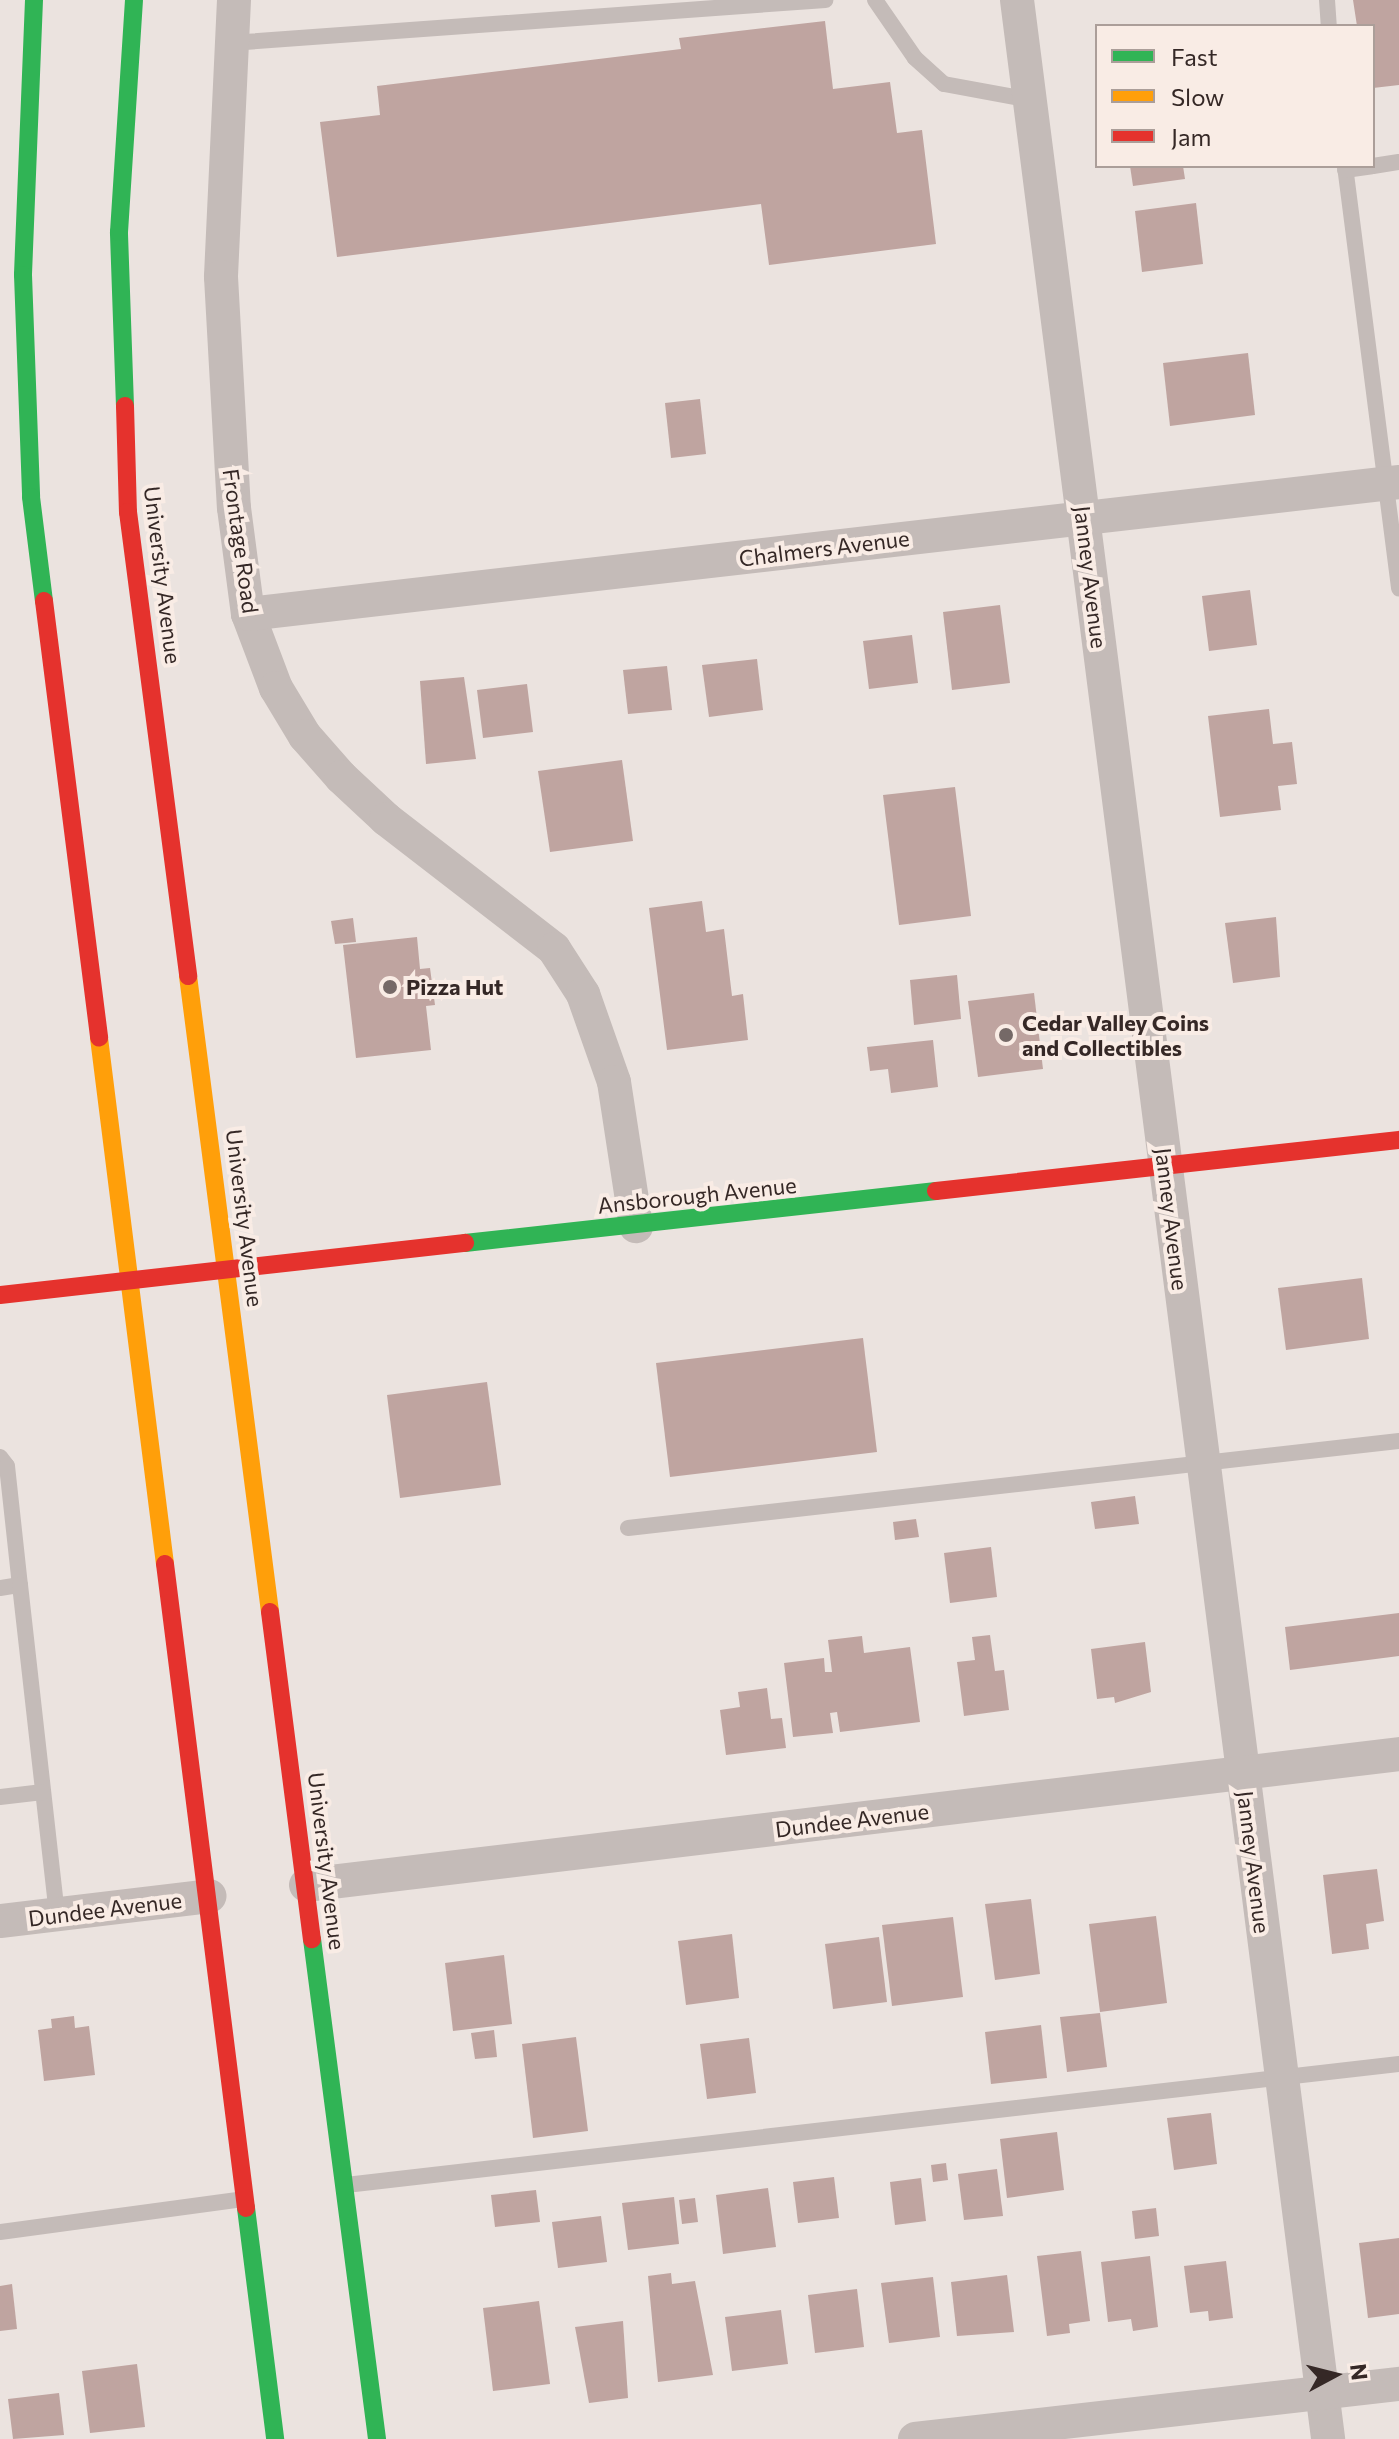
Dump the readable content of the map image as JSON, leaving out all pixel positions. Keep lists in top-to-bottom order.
{
  "streets": {
    "main road": ["University Avenue", "Ansborough Avenue"],
    "street": [
      "Frontage Road",
      "Chalmers Avenue",
      "Janney Avenue",
      "Dundee Avenue"
    ]
  },
  "crossings": [
    ["Frontage Road", "Chalmers Avenue"],
    ["Frontage Road", "Ansborough Avenue"],
    ["Chalmers Avenue", "Janney Avenue"],
    ["University Avenue", "Ansborough Avenue"],
    ["University Avenue", "Dundee Avenue"],
    ["Janney Avenue", "Ansborough Avenue"],
    ["Janney Avenue", "Dundee Avenue"]
  ],
  "places": ["Pizza Hut", "Cedar Valley Coins and Collectibles"],
  "legend": ["Fast", "Slow", "Jam"],
  "north": "right"
}
